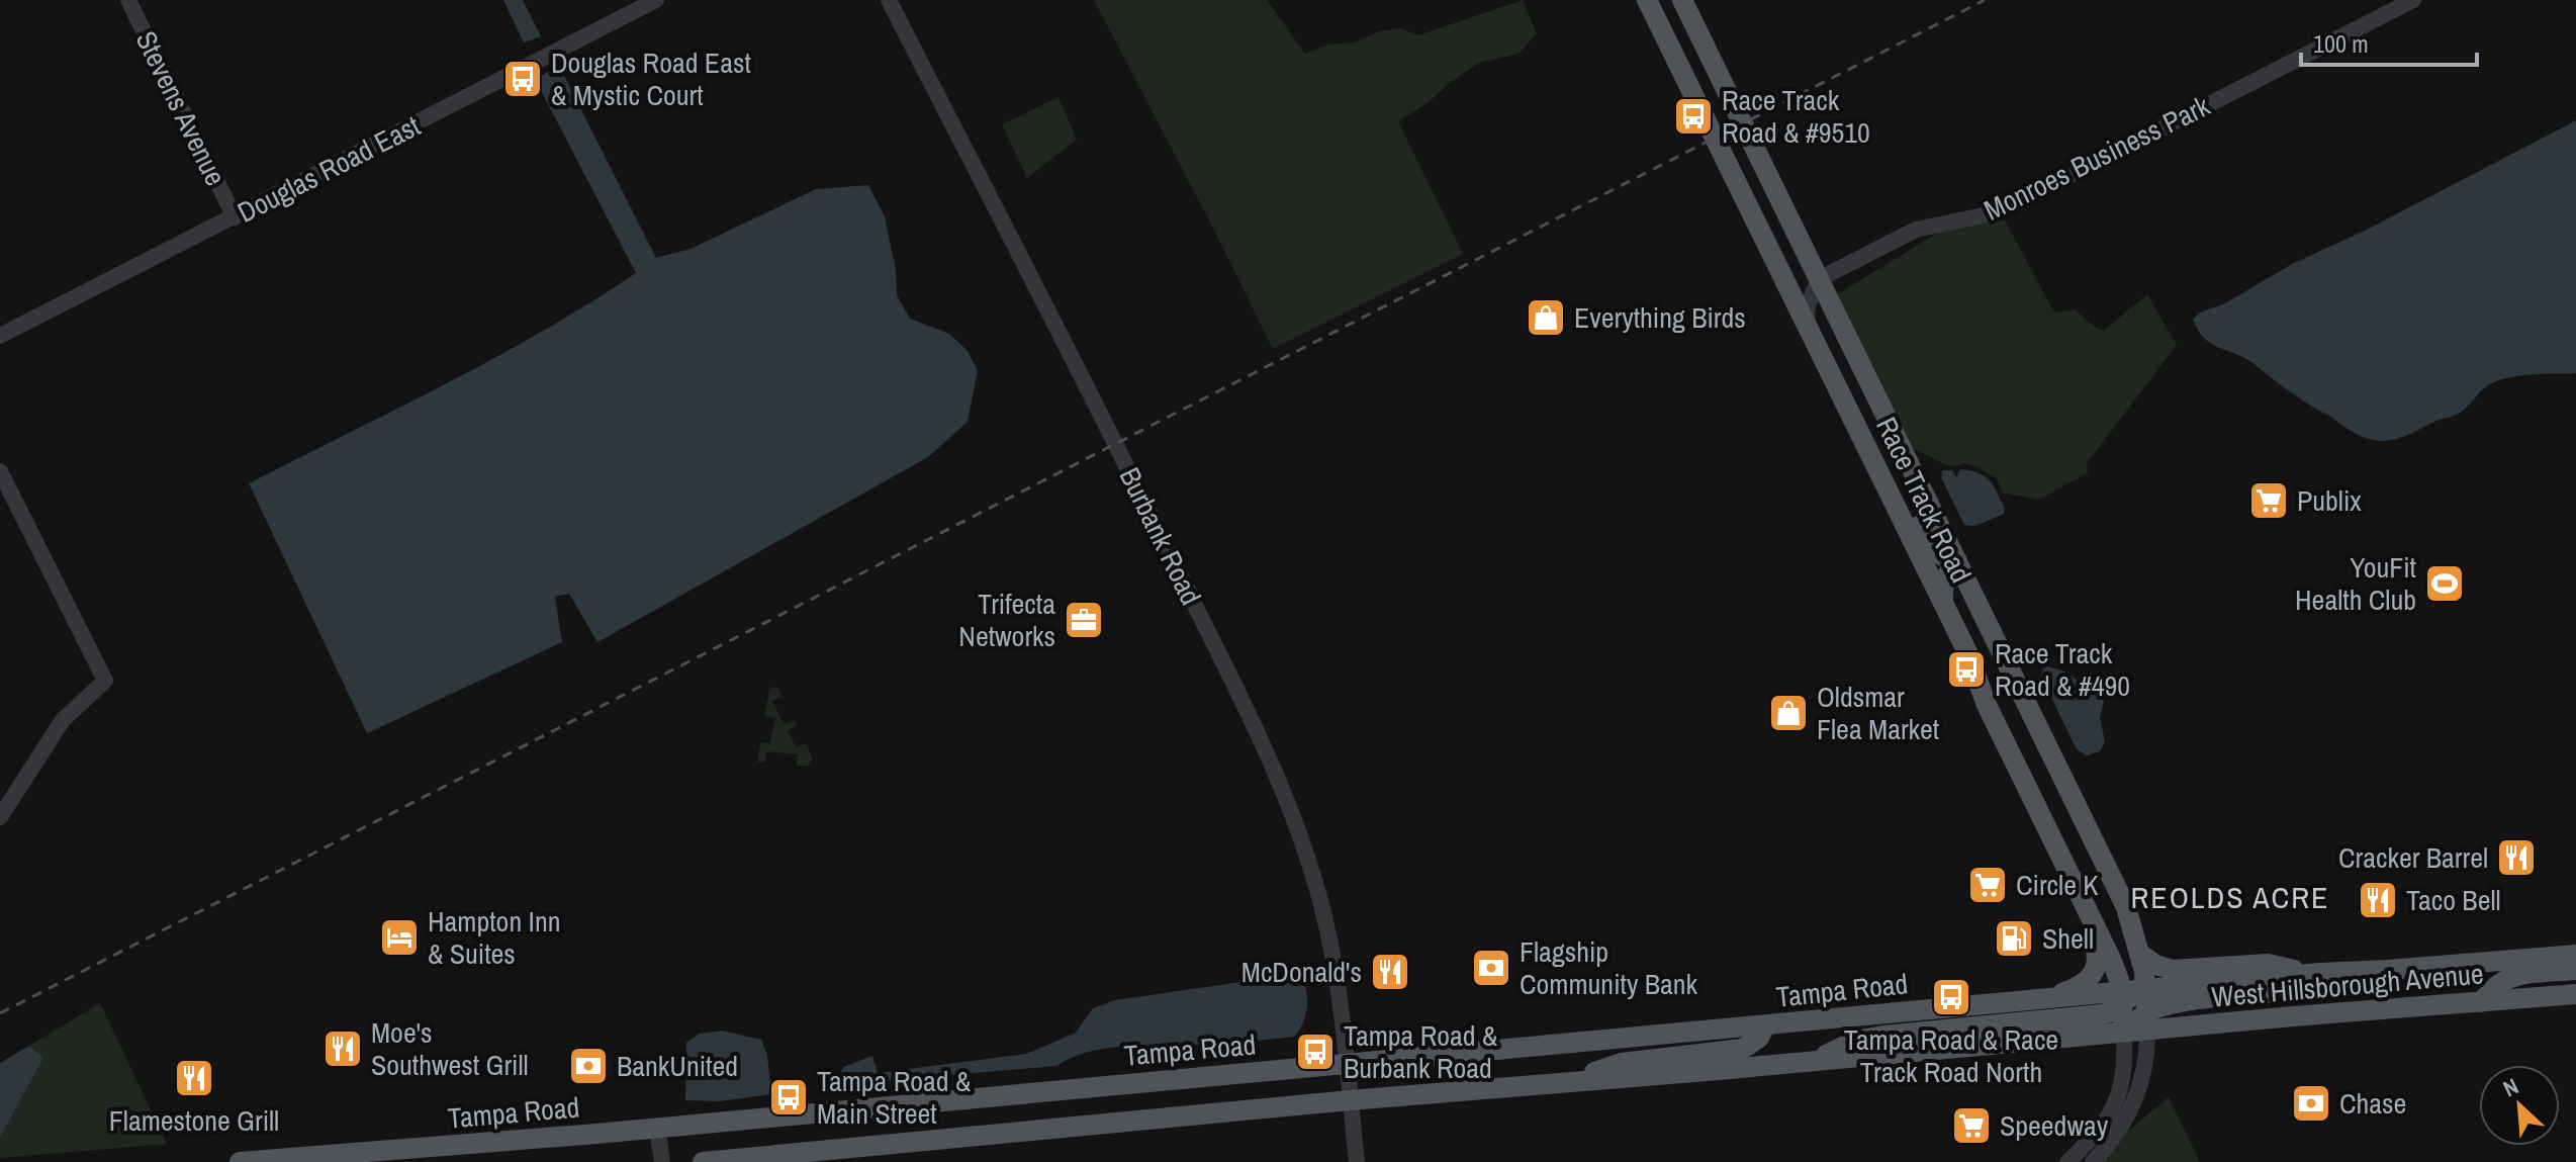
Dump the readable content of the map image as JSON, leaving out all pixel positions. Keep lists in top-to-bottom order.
{
  "streets": {
    "main road": ["Race Track Road", "West Hillsborough Avenue", "Tampa Road"],
    "street": [
      "Stevens Avenue",
      "Monroes Business Park",
      "Douglas Road East",
      "Burbank Road"
    ]
  },
  "crossings": [
    ["Stevens Avenue", "Douglas Road East"],
    ["Monroes Business Park", "Race Track Road"],
    ["Race Track Road", "West Hillsborough Avenue"],
    ["Race Track Road", "Tampa Road"],
    ["Burbank Road", "Tampa Road"],
    ["West Hillsborough Avenue", "Tampa Road"]
  ],
  "districts": ["REOLDS ACRE"],
  "places": {
    "bus stop": [
      "Douglas Road East & Mystic Court",
      "Race Track Road & #9510",
      "Race Track Road & #490",
      "Tampa Road & Race Track Road North",
      "Tampa Road & Burbank Road",
      "Tampa Road & Main Street"
    ],
    "shop": ["Everything Birds", "Oldsmar Flea Market"],
    "supermarket": ["Publix", "Circle K", "Speedway"],
    "sports": ["YouFit Health Club"],
    "office": ["Trifecta Networks"],
    "restaurant": [
      "Cracker Barrel",
      "Taco Bell",
      "McDonald's",
      "Moe's Southwest Grill",
      "Flamestone Grill"
    ],
    "hotel": ["Hampton Inn & Suites"],
    "fuel station": ["Shell"],
    "bank": ["Flagship Community Bank", "BankUnited", "Chase"]
  },
  "scale_bar": "100 m",
  "north": "top left"
}
